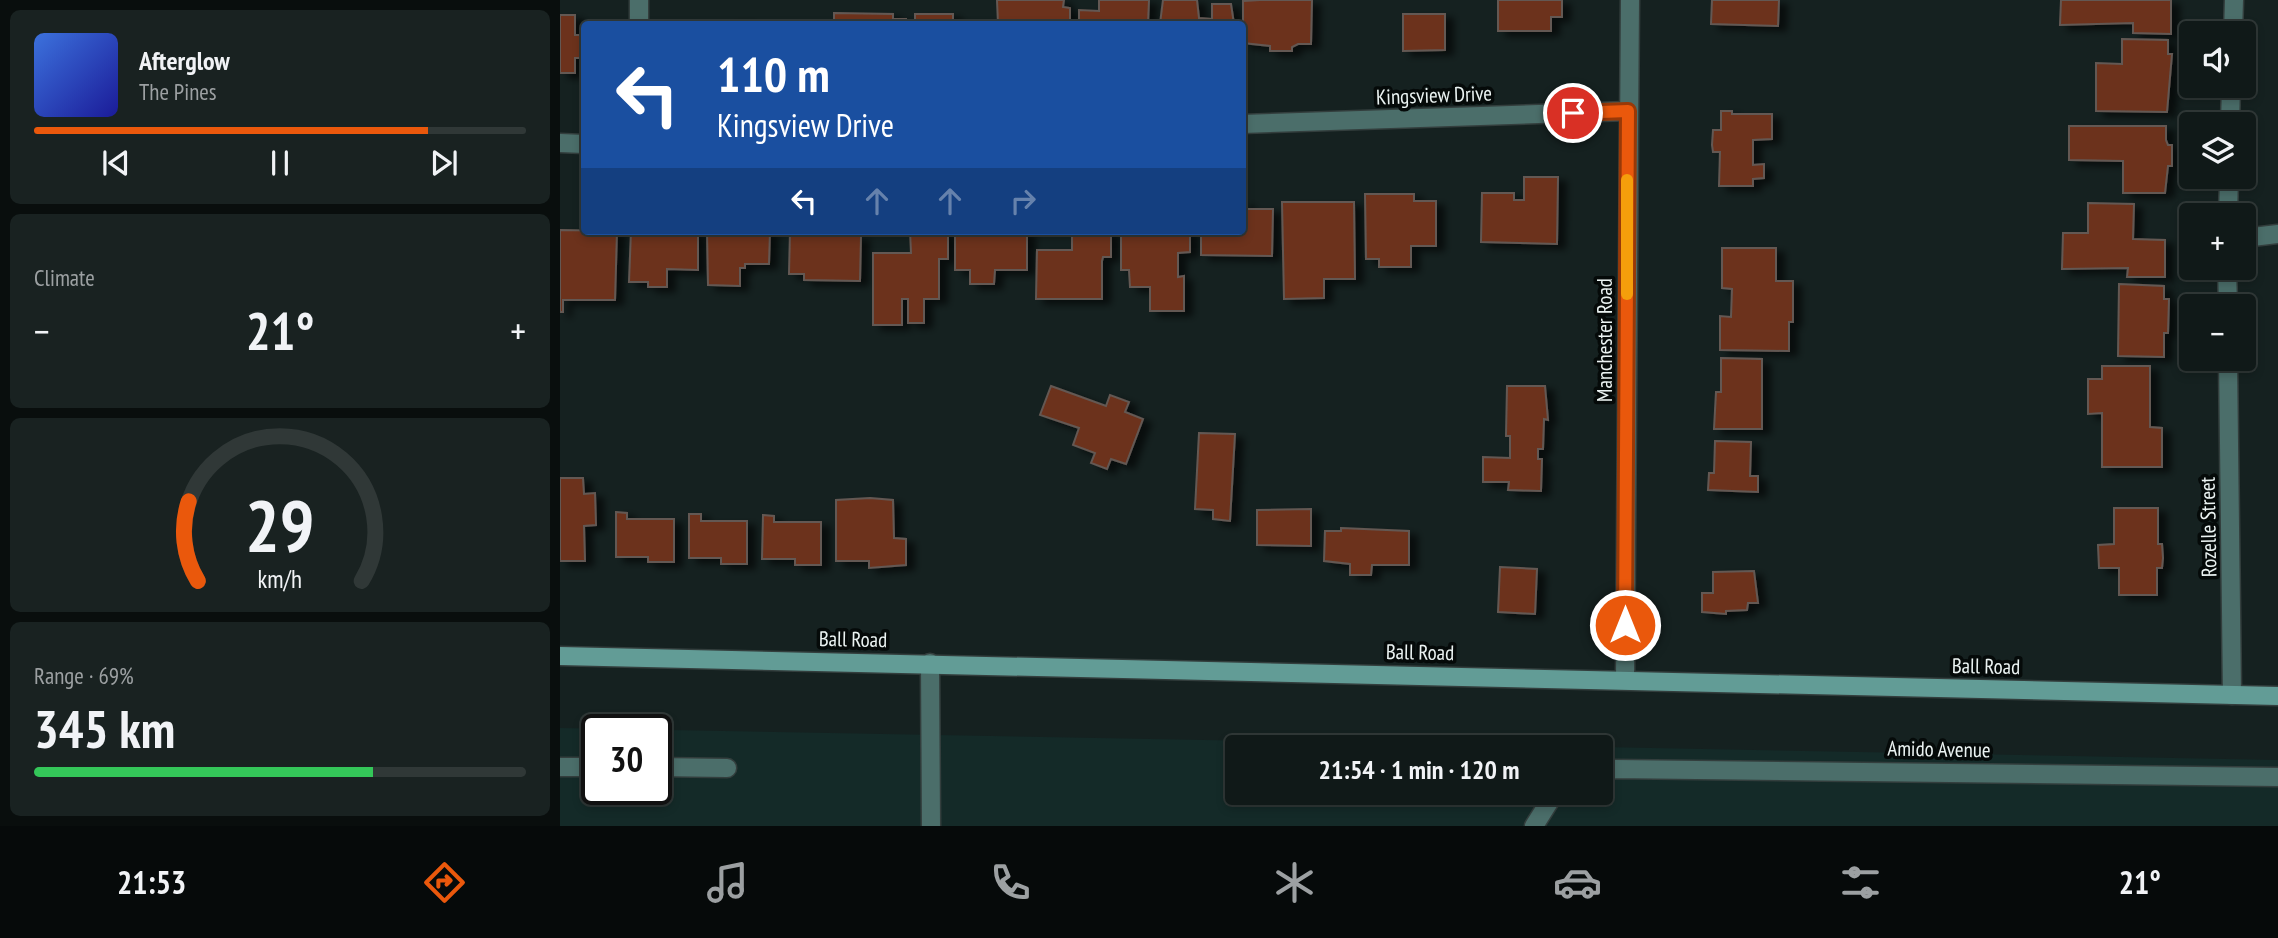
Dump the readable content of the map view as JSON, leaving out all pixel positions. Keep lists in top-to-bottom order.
{
  "streets": {
    "main road": ["Ball Road"],
    "street": [
      "Kingsview Drive",
      "Manchester Road",
      "Rozelle Street",
      "Amido Avenue"
    ]
  },
  "crossings": [
    ["Kingsview Drive", "Manchester Road"],
    ["Manchester Road", "Ball Road"],
    ["Rozelle Street", "Ball Road"]
  ],
  "page": {
    "map_buttons": ["+", "−"],
    "turn": ["110 m", "Kingsview Drive"],
    "song": ["Afterglow", "The Pines"],
    "tile": [
      "Climate",
      ["Range · 69%", "345 km"]
    ],
    "heat": ["−", "21°", "+"],
    "limit": "30",
    "trip": "21:54 · 1 min · 120 m",
    "tabs": ["21:53", "21°"],
    "gauge": ["29", "km/h"]
  }
}
